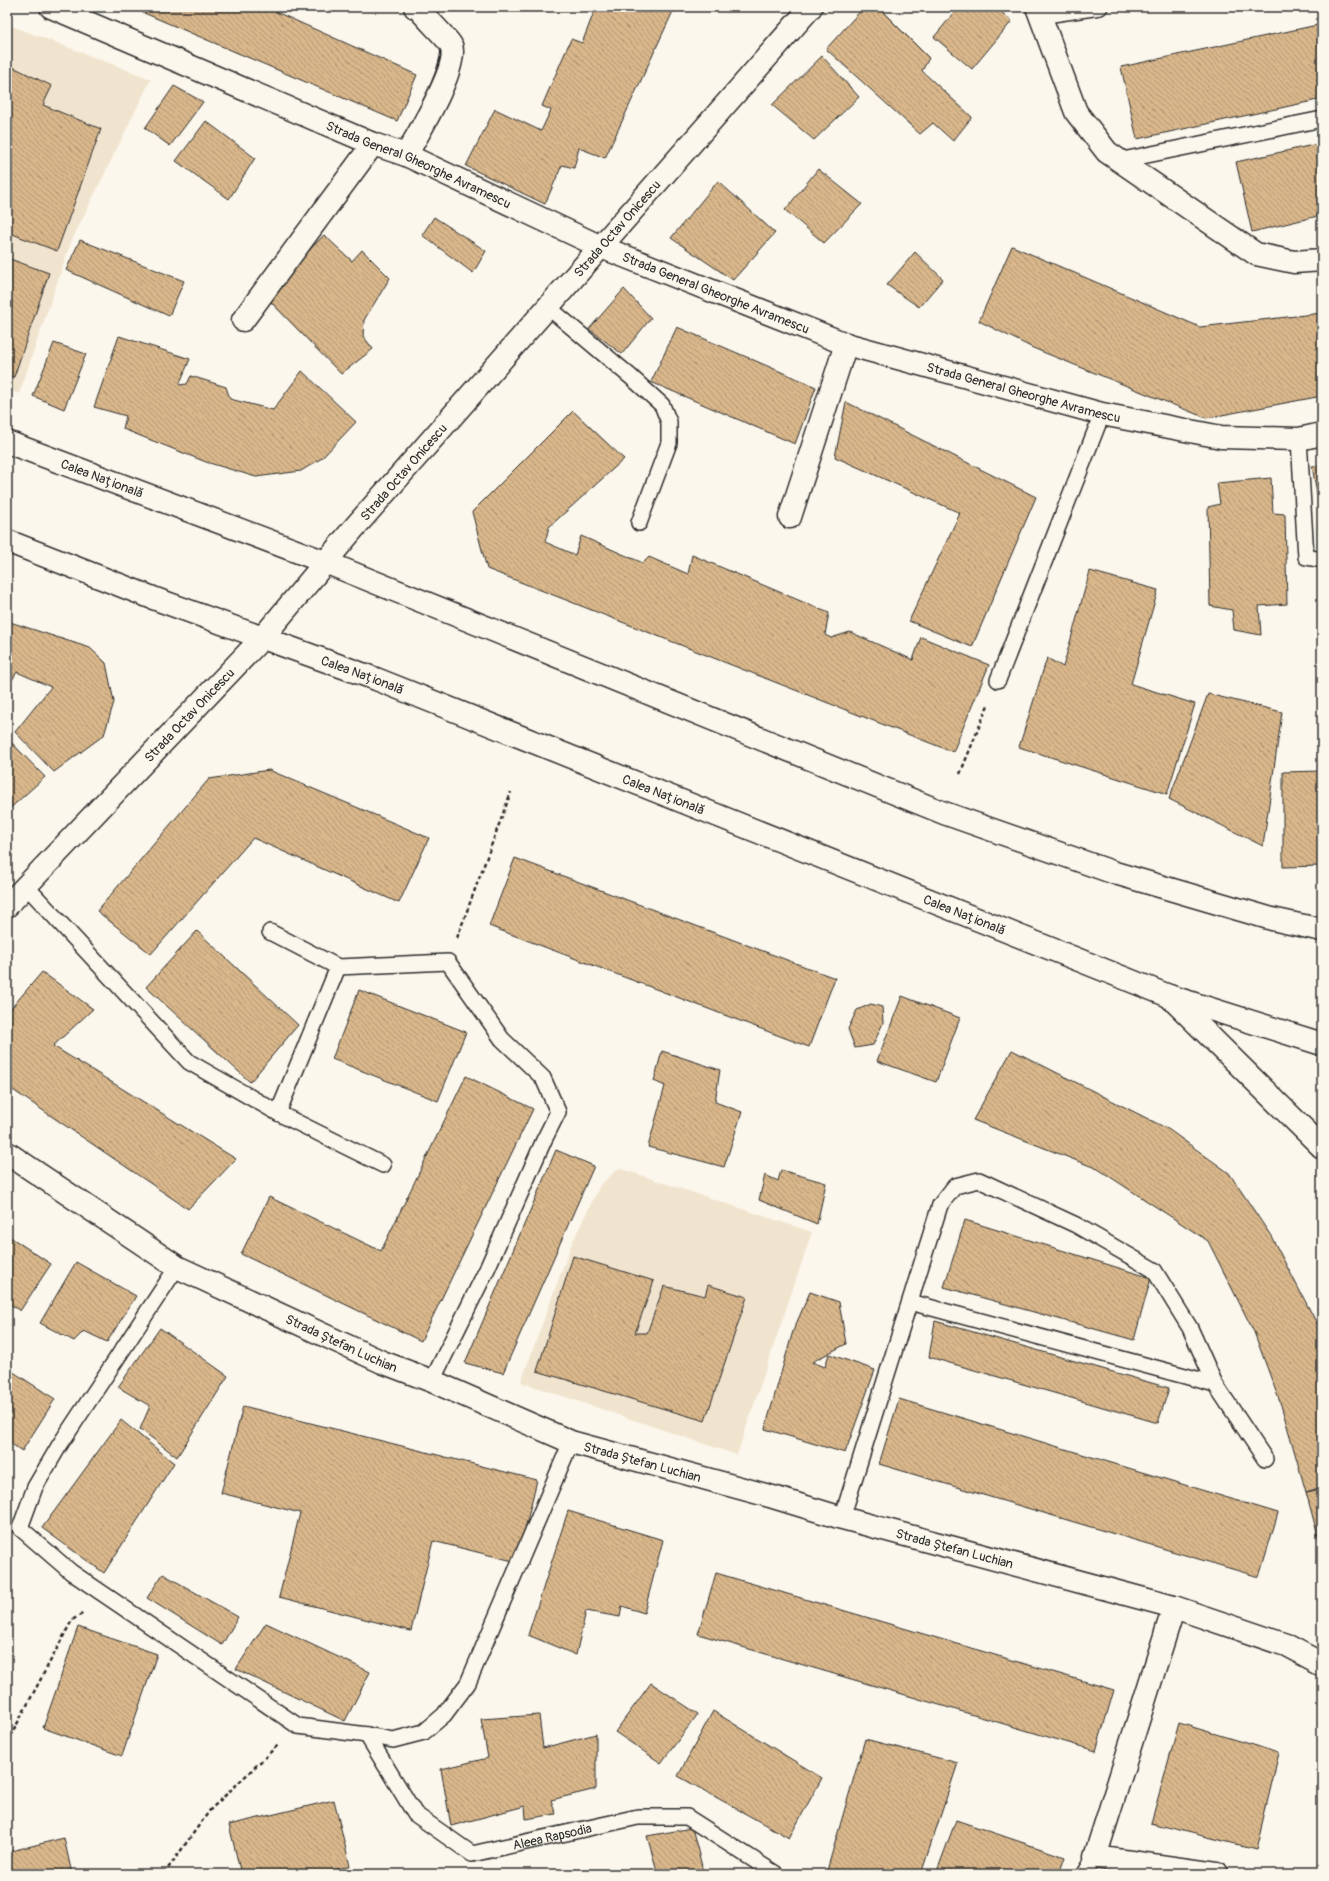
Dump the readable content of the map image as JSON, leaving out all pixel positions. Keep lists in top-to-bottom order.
{
  "streets": {
    "street": [
      "Strada General Gheorghe Avramescu",
      "Strada Octav Onicescu",
      "Calea Națională",
      "Strada Ștefan Luchian"
    ],
    "lane": ["Aleea Rapsodia"]
  },
  "crossings": [
    ["Strada General Gheorghe Avramescu", "Strada Octav Onicescu"],
    ["Strada Octav Onicescu", "Calea Națională"]
  ]
}
